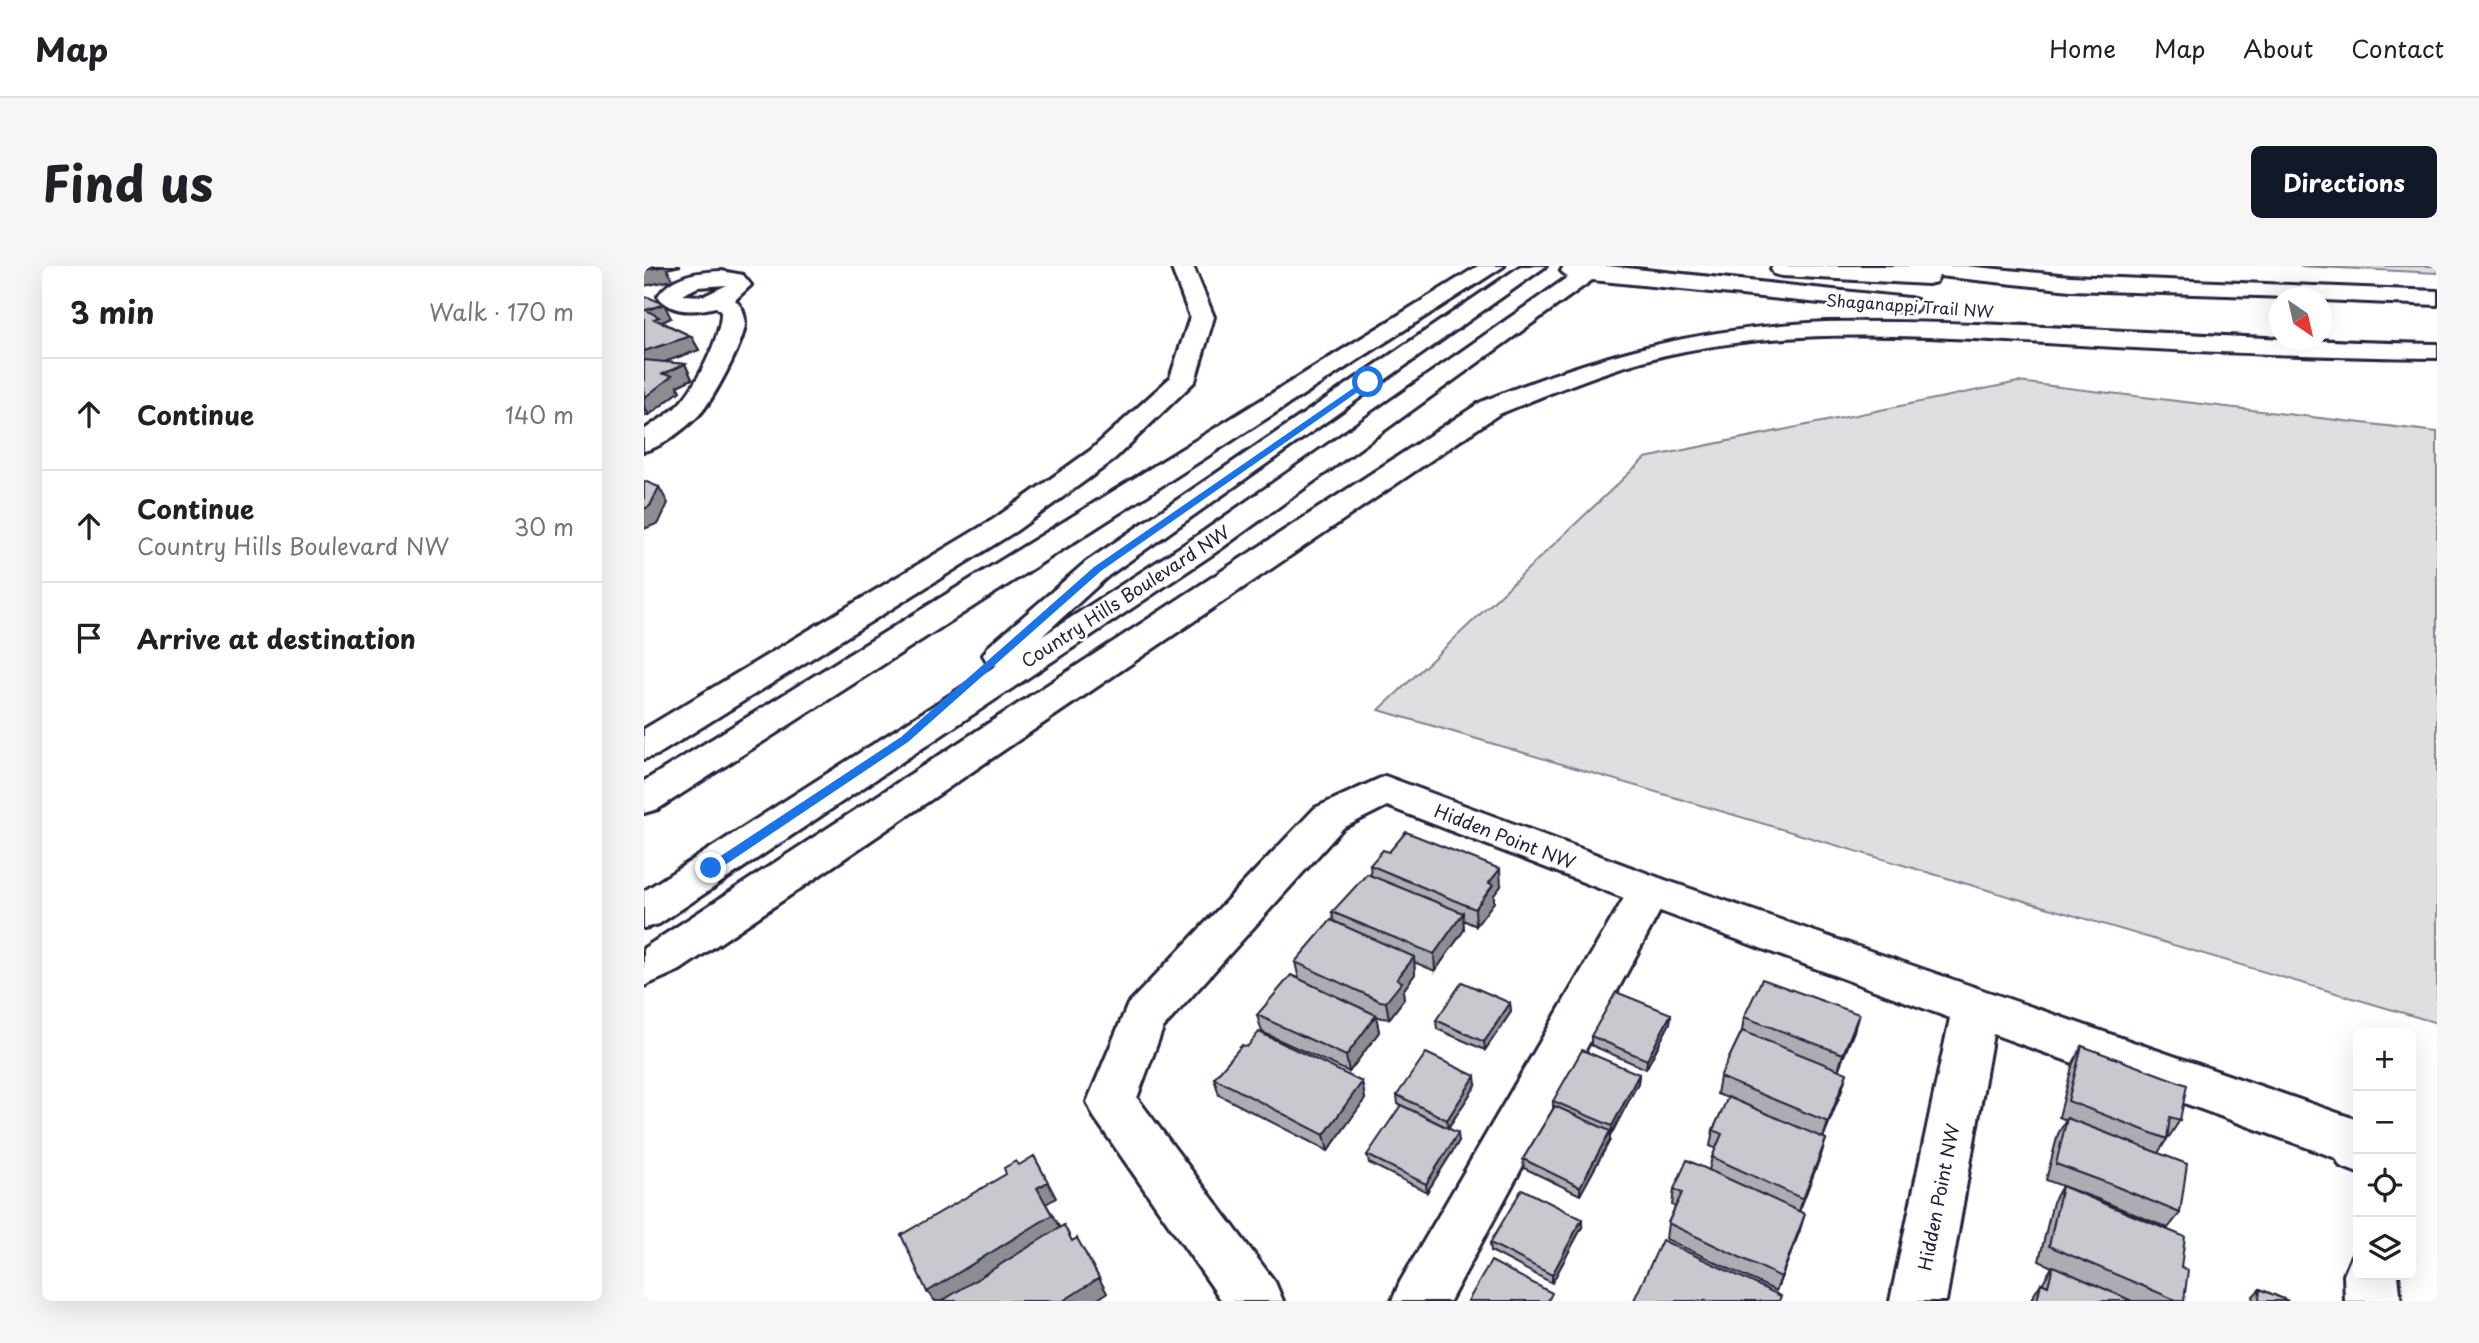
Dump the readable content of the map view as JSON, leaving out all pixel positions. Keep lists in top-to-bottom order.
{
  "streets": {
    "main road": ["Shaganappi Trail NW", "Country Hills Boulevard NW", "Hidden Point NW"]
  },
  "crossings": [
    ["Shaganappi Trail NW", "Country Hills Boulevard NW"]
  ],
  "north": "bottom right",
  "page": {
    "header": "Map",
    "nav": [
      "Home",
      "Map",
      "About",
      "Contact"
    ],
    "title": "Find us",
    "buttons": "Directions",
    "heading": ["3 min", "Walk · 170 m"],
    "list": [
      ["Continue", "140 m"],
      ["Continue", "Country Hills Boulevard NW", "30 m"],
      "Arrive at destination"
    ],
    "map_buttons": ["+", "−"]
  }
}
